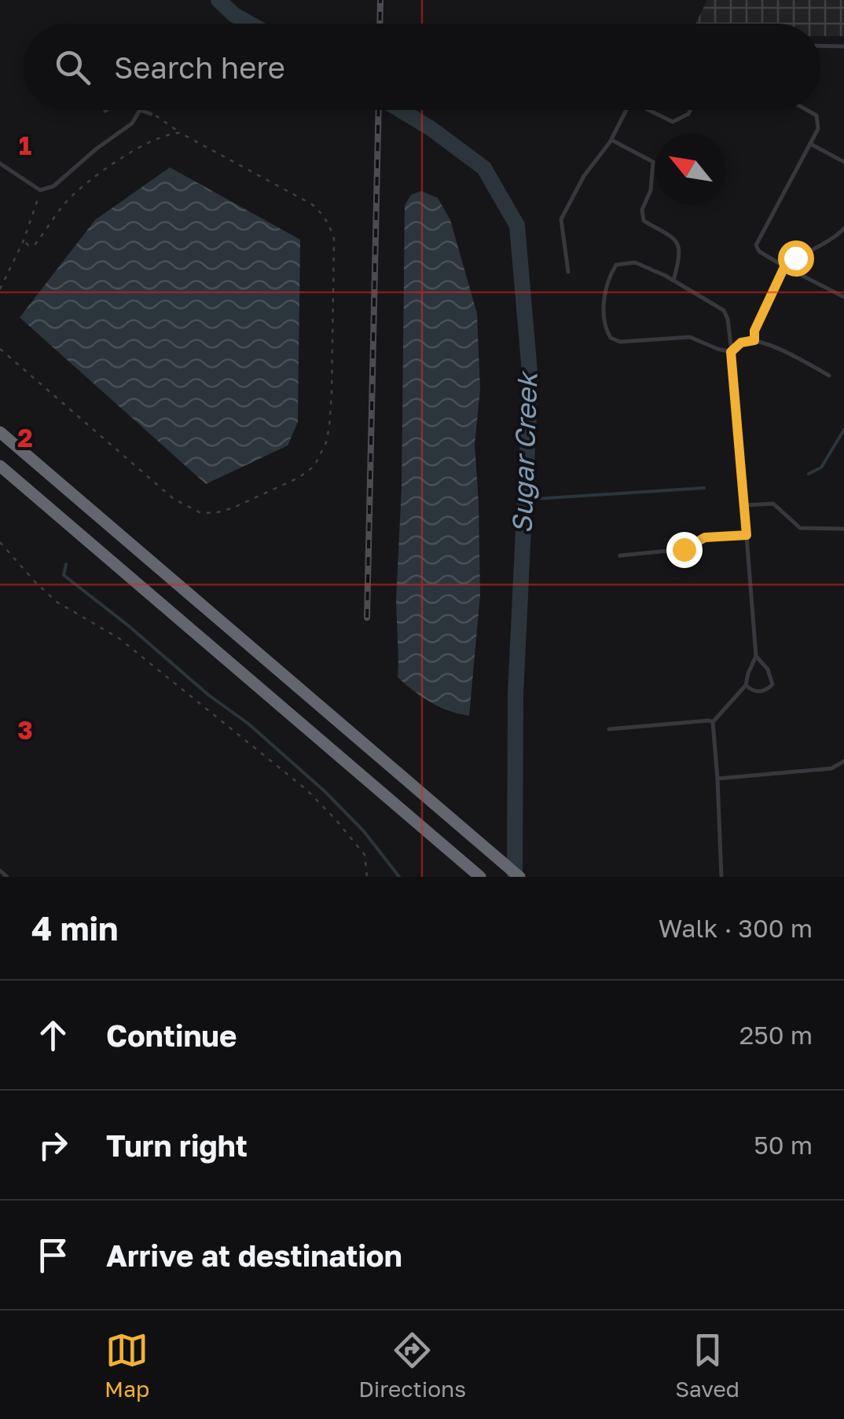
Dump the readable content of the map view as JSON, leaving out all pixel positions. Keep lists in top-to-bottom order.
{
  "water": ["Sugar Creek"],
  "north": "top left",
  "page": {
    "search": "Search here",
    "heading": ["4 min", "Walk · 300 m"],
    "list": [
      ["Continue", "250 m"],
      ["Turn right", "50 m"],
      "Arrive at destination"
    ],
    "nav": ["Map", "Directions", "Saved"]
  },
  "grid": {
    "rows": ["1", "2", "3"]
  }
}
